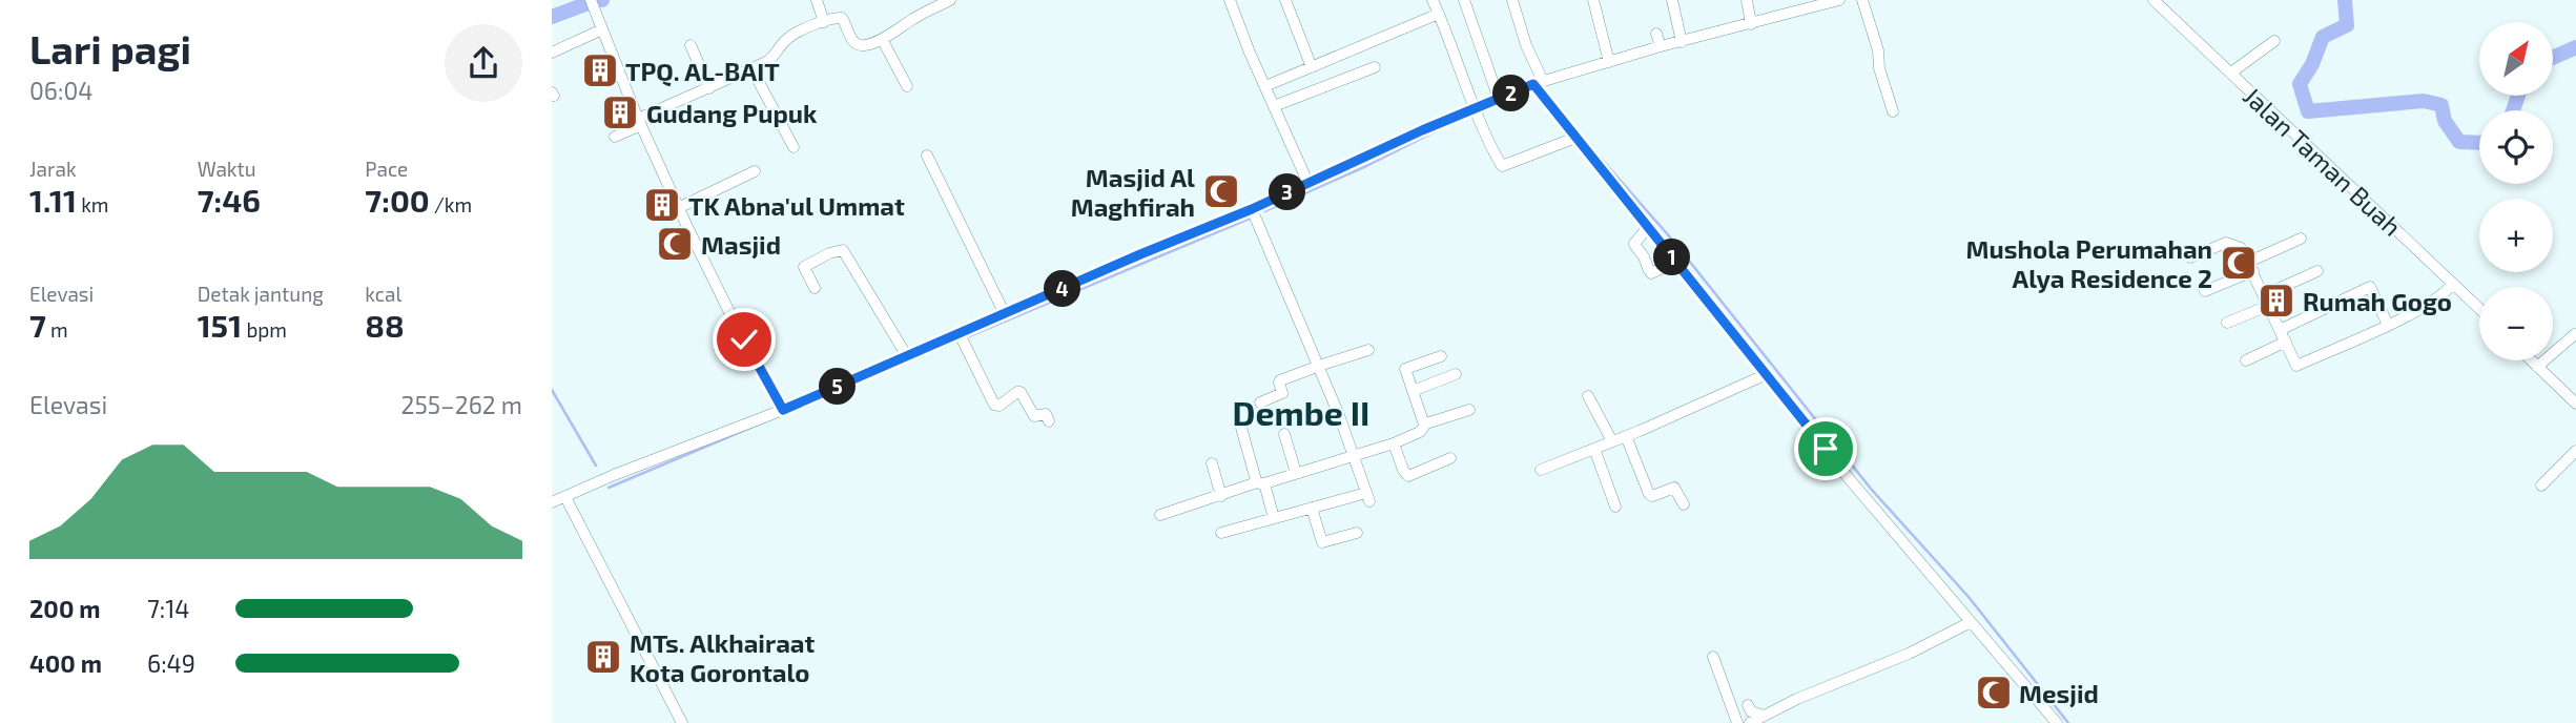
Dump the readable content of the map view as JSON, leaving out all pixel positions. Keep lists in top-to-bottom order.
{
  "streets": {
    "street": ["Jalan Taman Buah"]
  },
  "districts": ["Dembe II"],
  "places": {
    "building": [
      "TPQ. AL-BAIT",
      "Gudang Pupuk",
      "TK Abna'ul Ummat",
      "Rumah Gogo",
      "MTs. Alkhairaat Kota Gorontalo"
    ],
    "mosque": [
      "Masjid Al Maghfirah",
      "Masjid",
      "Mushola Perumahan Alya Residence 2",
      "Mesjid"
    ]
  },
  "north": "top right",
  "page": {
    "heading": ["Lari pagi", "06:04"],
    "map_buttons": ["+", "−"],
    "pins": [
      "2",
      "3",
      "1",
      "4",
      "5"
    ],
    "stats": [
      ["Jarak", "1.11 km"],
      ["Waktu", "7:46"],
      ["Pace", "7:00 /km"],
      ["Elevasi", "7 m"],
      ["Detak jantung", "151 bpm"],
      ["kcal", "88"]
    ],
    "chart": ["Elevasi", "255–262 m"],
    "list": [
      {
        "name": "200 m",
        "note": "7:14"
      },
      {
        "name": "400 m",
        "note": "6:49"
      }
    ]
  }
}
